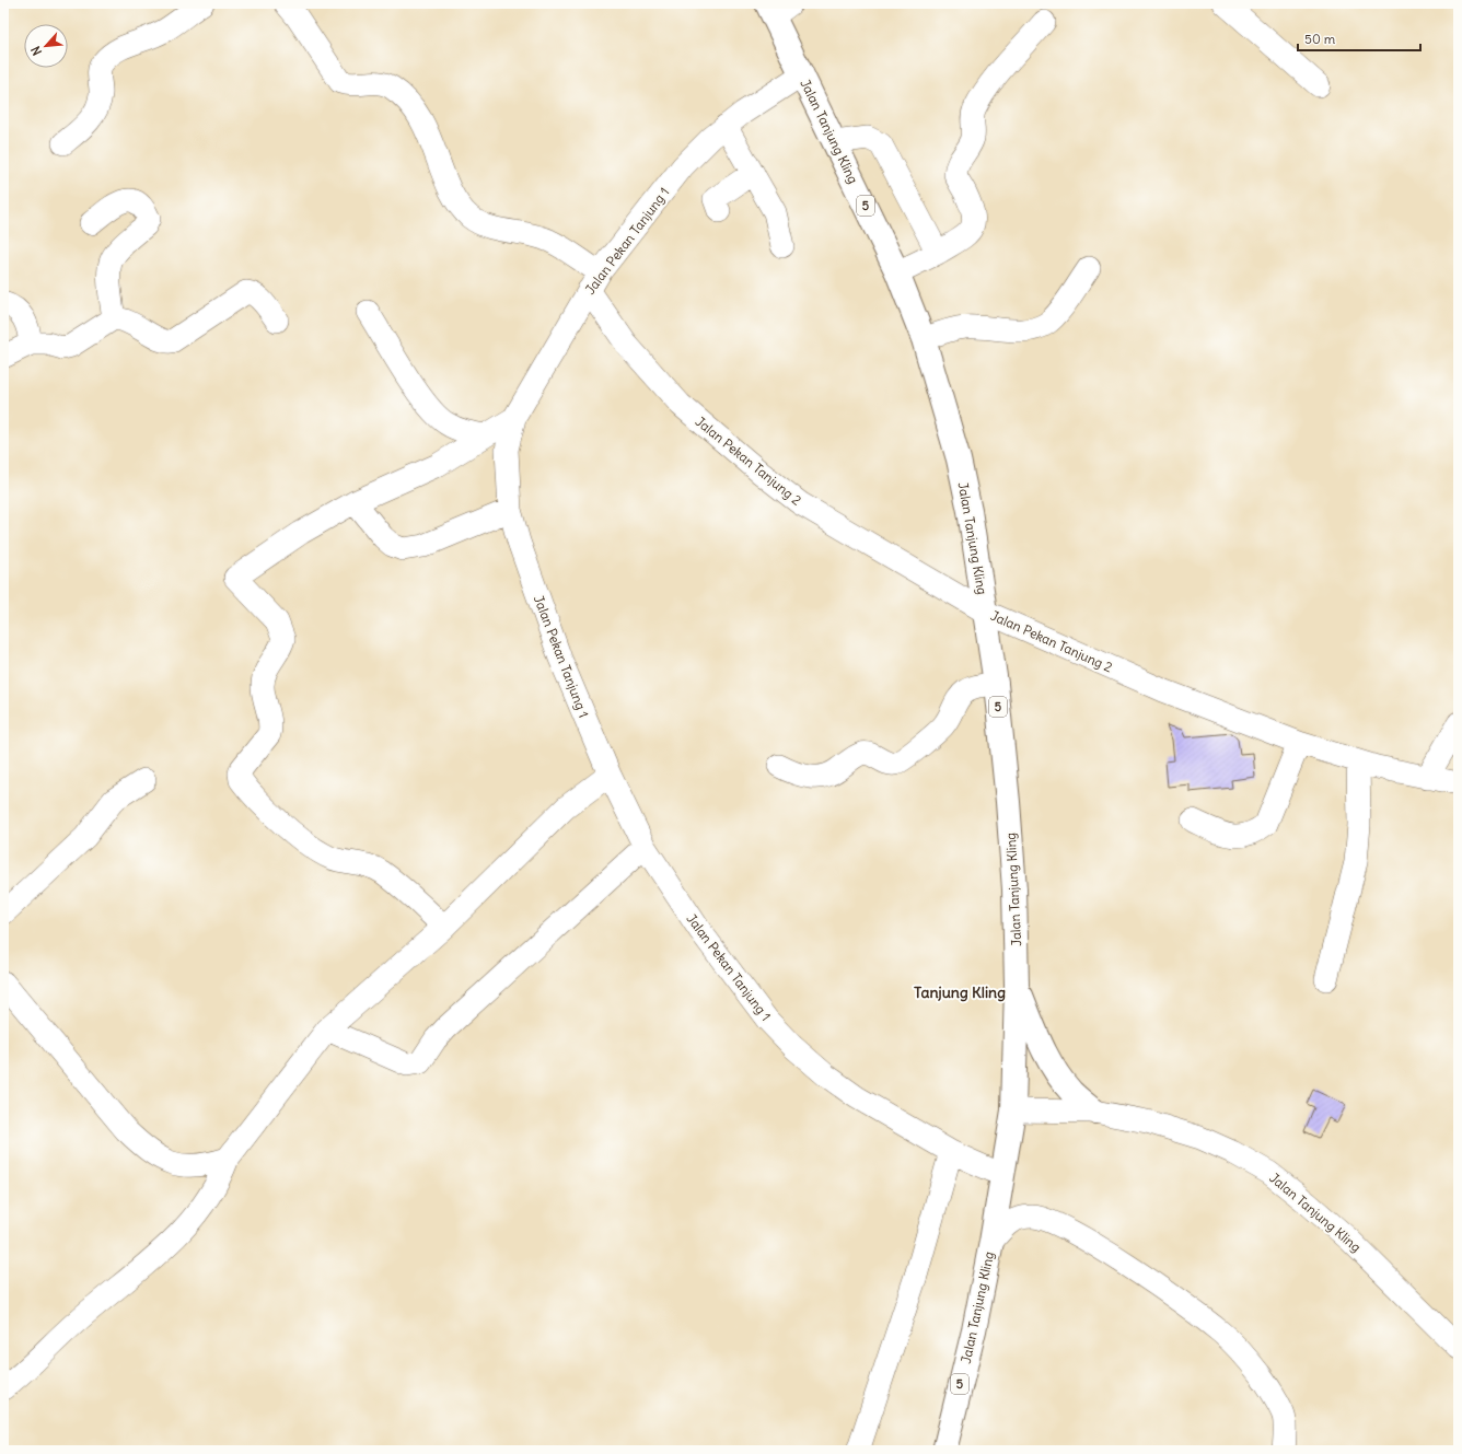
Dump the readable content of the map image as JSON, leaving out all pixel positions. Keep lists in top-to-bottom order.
{
  "streets": {
    "highway": ["Jalan Tanjung Kling", "5"],
    "street": ["Jalan Pekan Tanjung 1", "Jalan Pekan Tanjung 2"]
  },
  "crossings": [
    ["Jalan Tanjung Kling", "Jalan Pekan Tanjung 1"],
    ["Jalan Tanjung Kling", "Jalan Pekan Tanjung 2"],
    ["Jalan Pekan Tanjung 1", "Jalan Pekan Tanjung 2"]
  ],
  "districts": ["Tanjung Kling"],
  "scale_bar": "50 m",
  "north": "bottom left"
}
